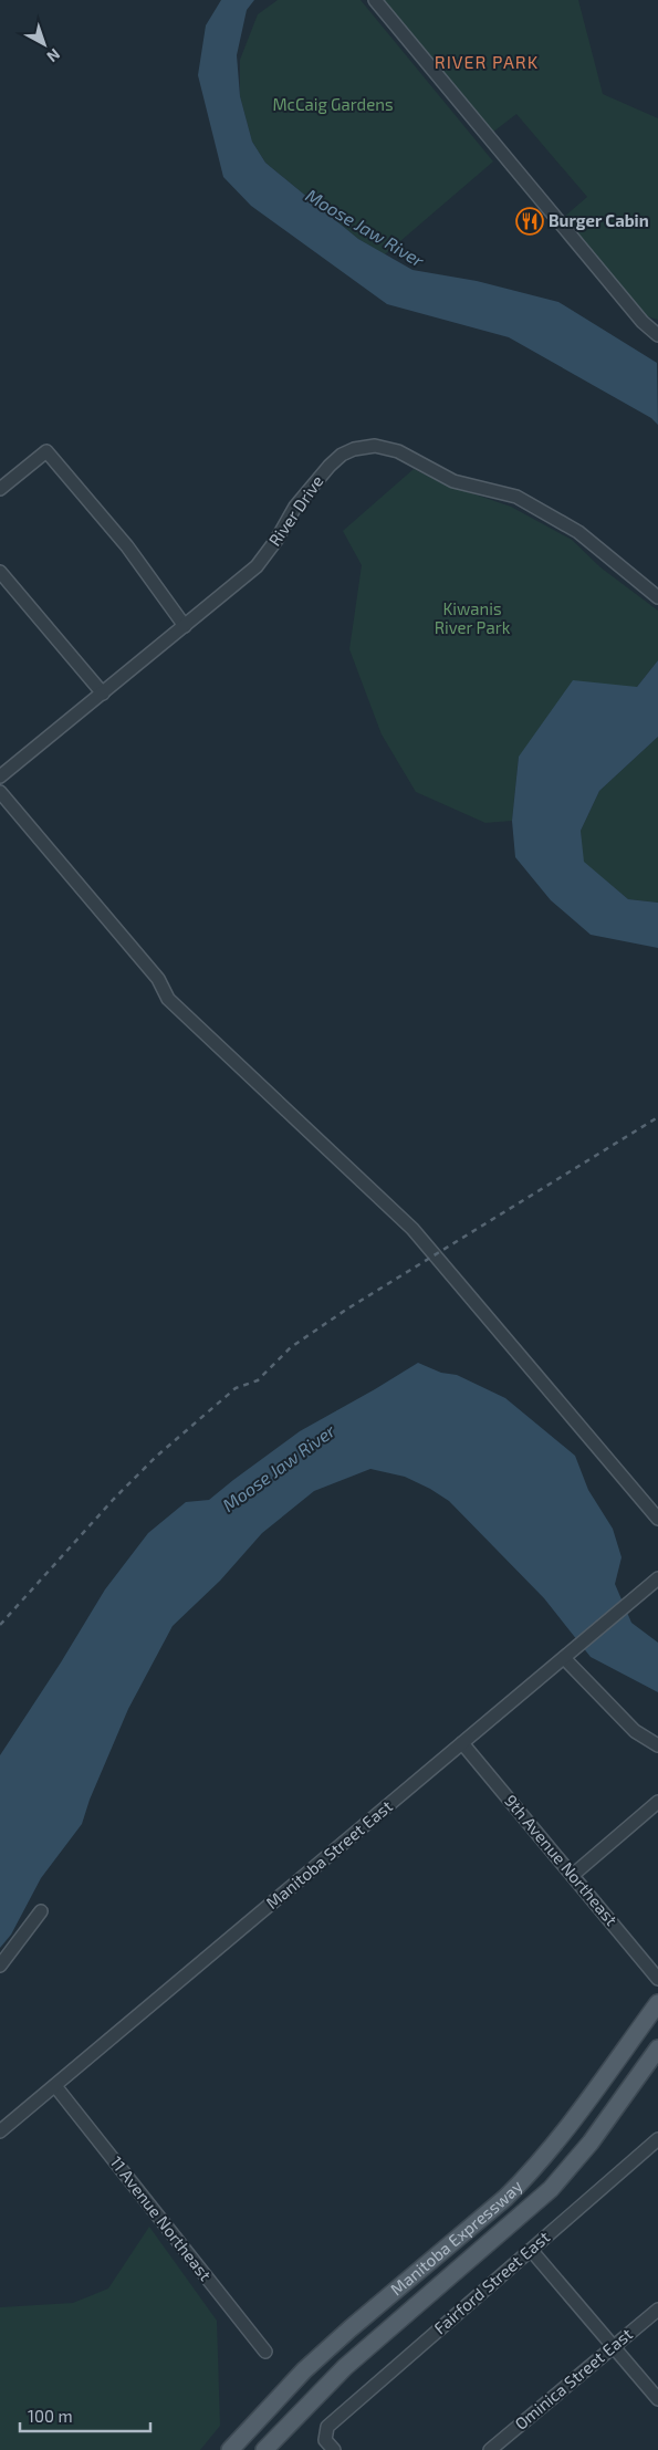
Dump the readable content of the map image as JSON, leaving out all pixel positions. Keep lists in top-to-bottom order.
{
  "streets": {
    "main road": ["Manitoba Expressway"],
    "street": [
      "River Drive",
      "Manitoba Street East",
      "9th Avenue Northeast",
      "11 Avenue Northeast",
      "Fairford Street East",
      "Ominica Street East"
    ]
  },
  "crossings": [
    ["Manitoba Street East", "9th Avenue Northeast"],
    ["Manitoba Street East", "11 Avenue Northeast"]
  ],
  "districts": ["RIVER PARK"],
  "water": ["Moose Jaw River"],
  "parks": ["McCaig Gardens", "Kiwanis River Park"],
  "places": {
    "restaurant": ["Burger Cabin"]
  },
  "scale_bar": "100 m",
  "north": "bottom right"
}
